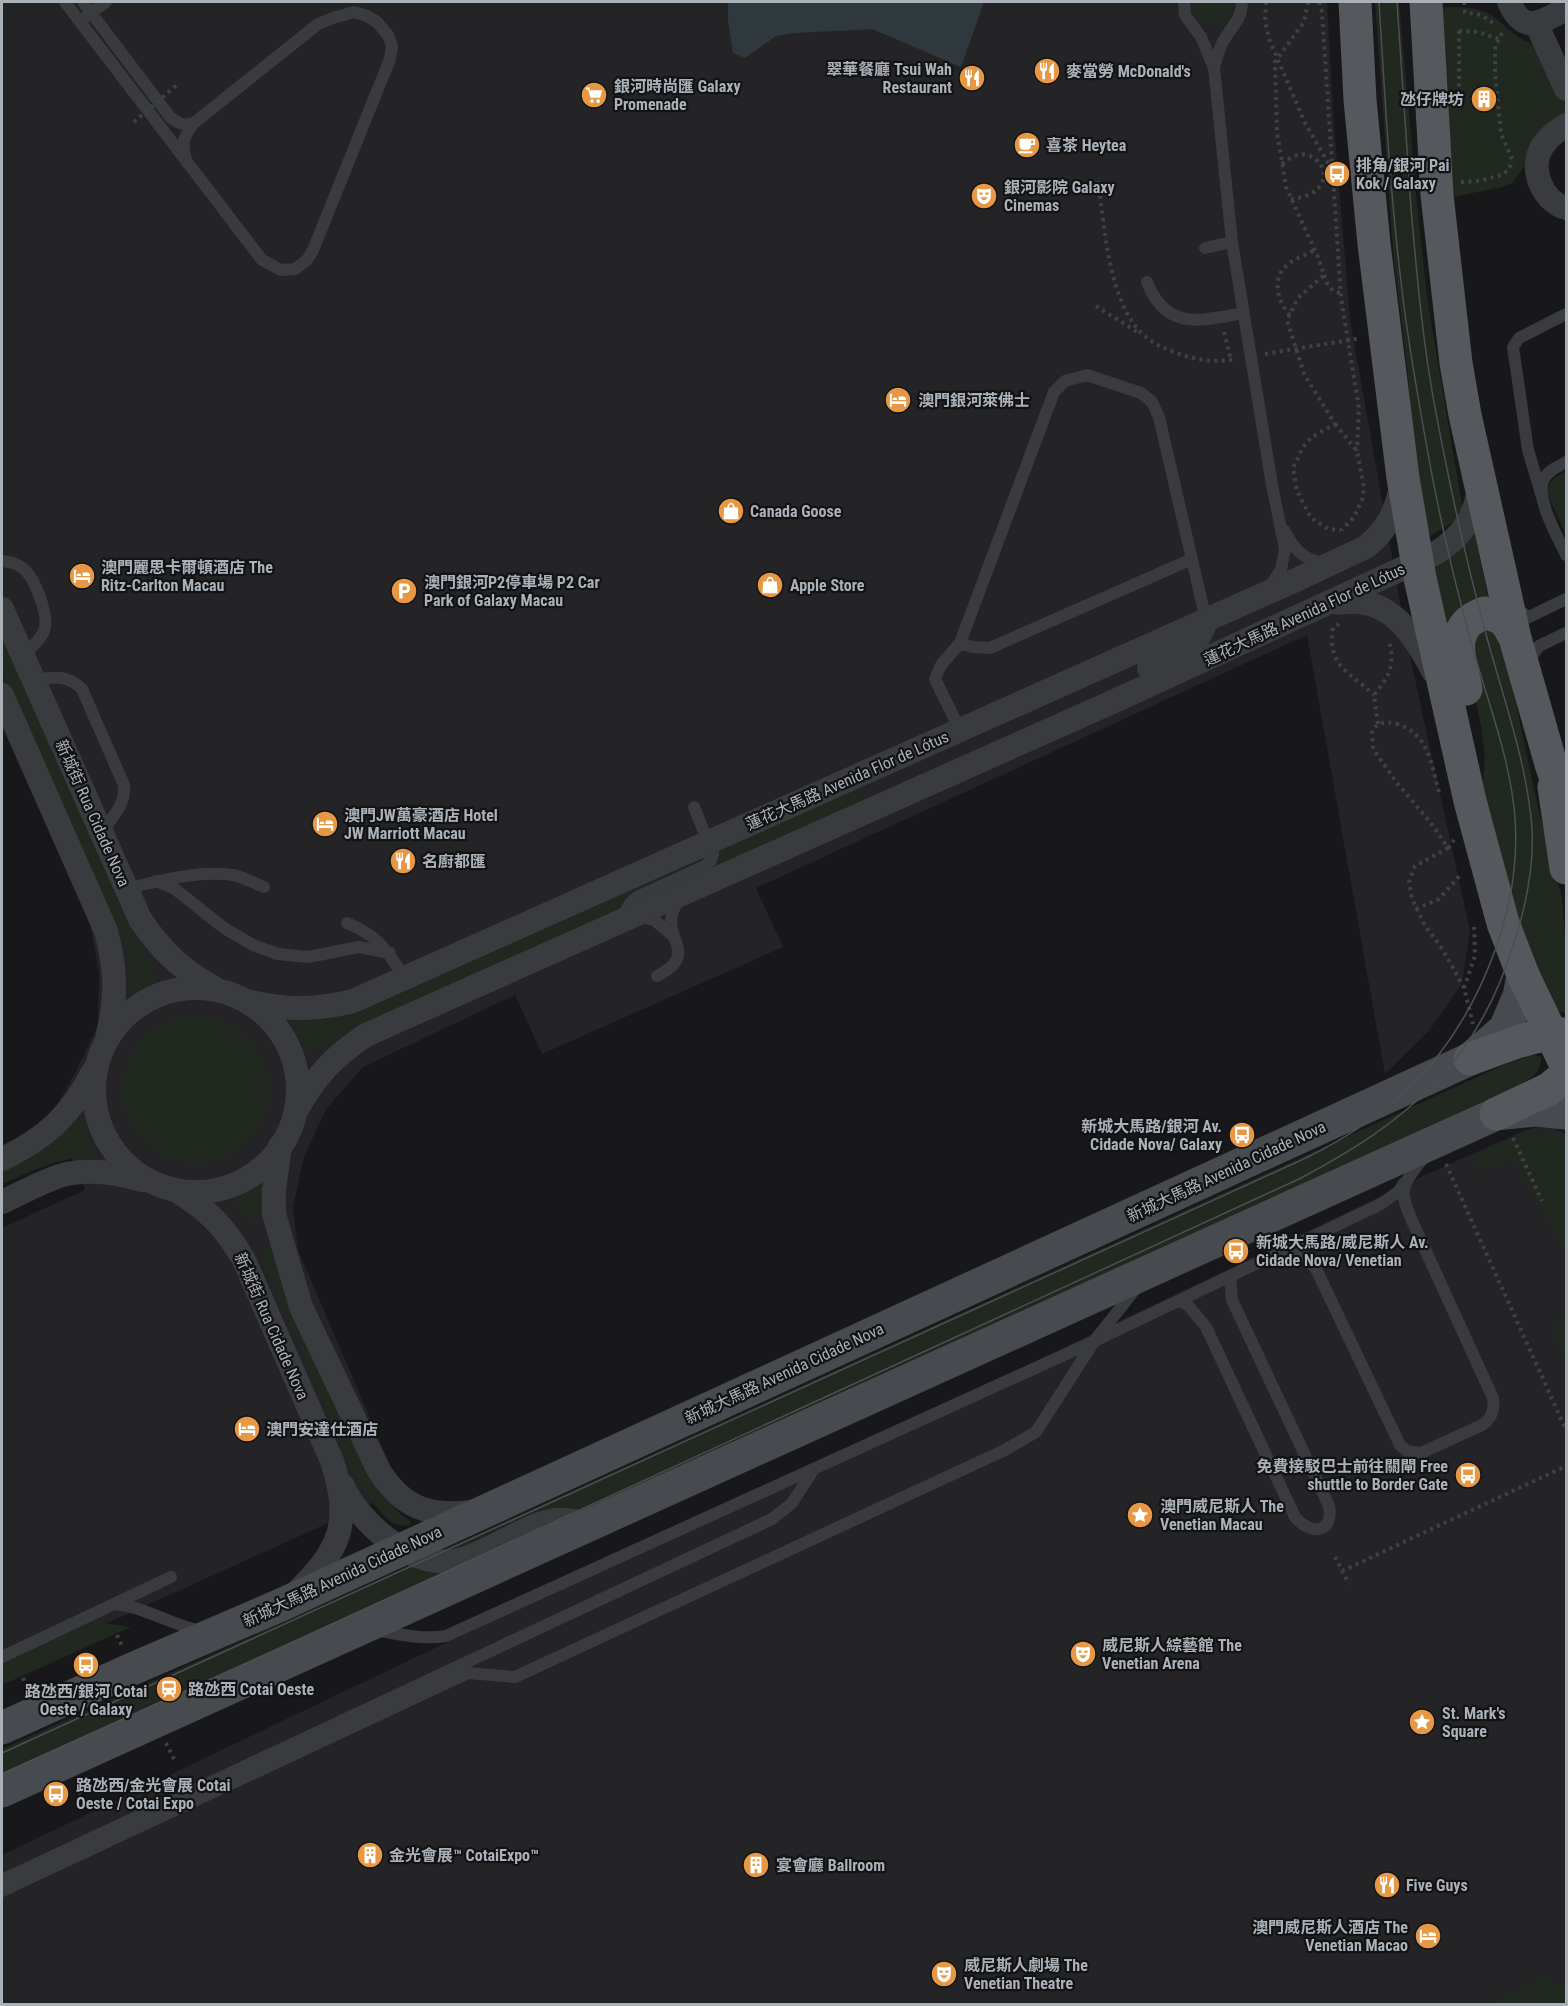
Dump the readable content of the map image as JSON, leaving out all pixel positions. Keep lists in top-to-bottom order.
{
  "streets": {
    "main road": ["新城大馬路 Avenida Cidade Nova"],
    "street": ["蓮花大馬路 Avenida Flor de Lótus", "新城街 Rua Cidade Nova"]
  },
  "crossings": [
    ["蓮花大馬路 Avenida Flor de Lótus", "新城街 Rua Cidade Nova"],
    ["新城街 Rua Cidade Nova", "新城大馬路 Avenida Cidade Nova"]
  ],
  "places": {
    "restaurant": [
      "麥當勞 McDonald's",
      "翠華餐廳 Tsui Wah Restaurant",
      "名廚都匯",
      "Five Guys"
    ],
    "supermarket": ["銀河時尚匯 Galaxy Promenade"],
    "building": ["氹仔牌坊", "金光會展™ CotaiExpo™", "宴會廳 Ballroom"],
    "cafe": ["喜茶 Heytea"],
    "bus stop": [
      "排角/銀河 Pai Kok / Galaxy",
      "新城大馬路/銀河 Av. Cidade Nova/ Galaxy",
      "新城大馬路/威尼斯人 Av. Cidade Nova/ Venetian",
      "免費接駁巴士前往關閘 Free shuttle to Border Gate",
      "路氹西/銀河 Cotai Oeste / Galaxy",
      "路氹西/金光會展 Cotai Oeste / Cotai Expo"
    ],
    "theatre": ["銀河影院 Galaxy Cinemas", "威尼斯人綜藝館 The Venetian Arena", "威尼斯人劇場 The Venetian Theatre"],
    "hotel": [
      "澳門銀河萊佛士",
      "澳門麗思卡爾頓酒店 The Ritz-Carlton Macau",
      "澳門JW萬豪酒店 Hotel JW Marriott Macau",
      "澳門安達仕酒店",
      "澳門威尼斯人酒店 The Venetian Macao"
    ],
    "shop": ["Canada Goose", "Apple Store"],
    "parking": ["澳門銀河P2停車場 P2 Car Park of Galaxy Macau"],
    "place": ["澳門威尼斯人 The Venetian Macau", "St. Mark's Square"],
    "station": ["路氹西 Cotai Oeste"]
  }
}
